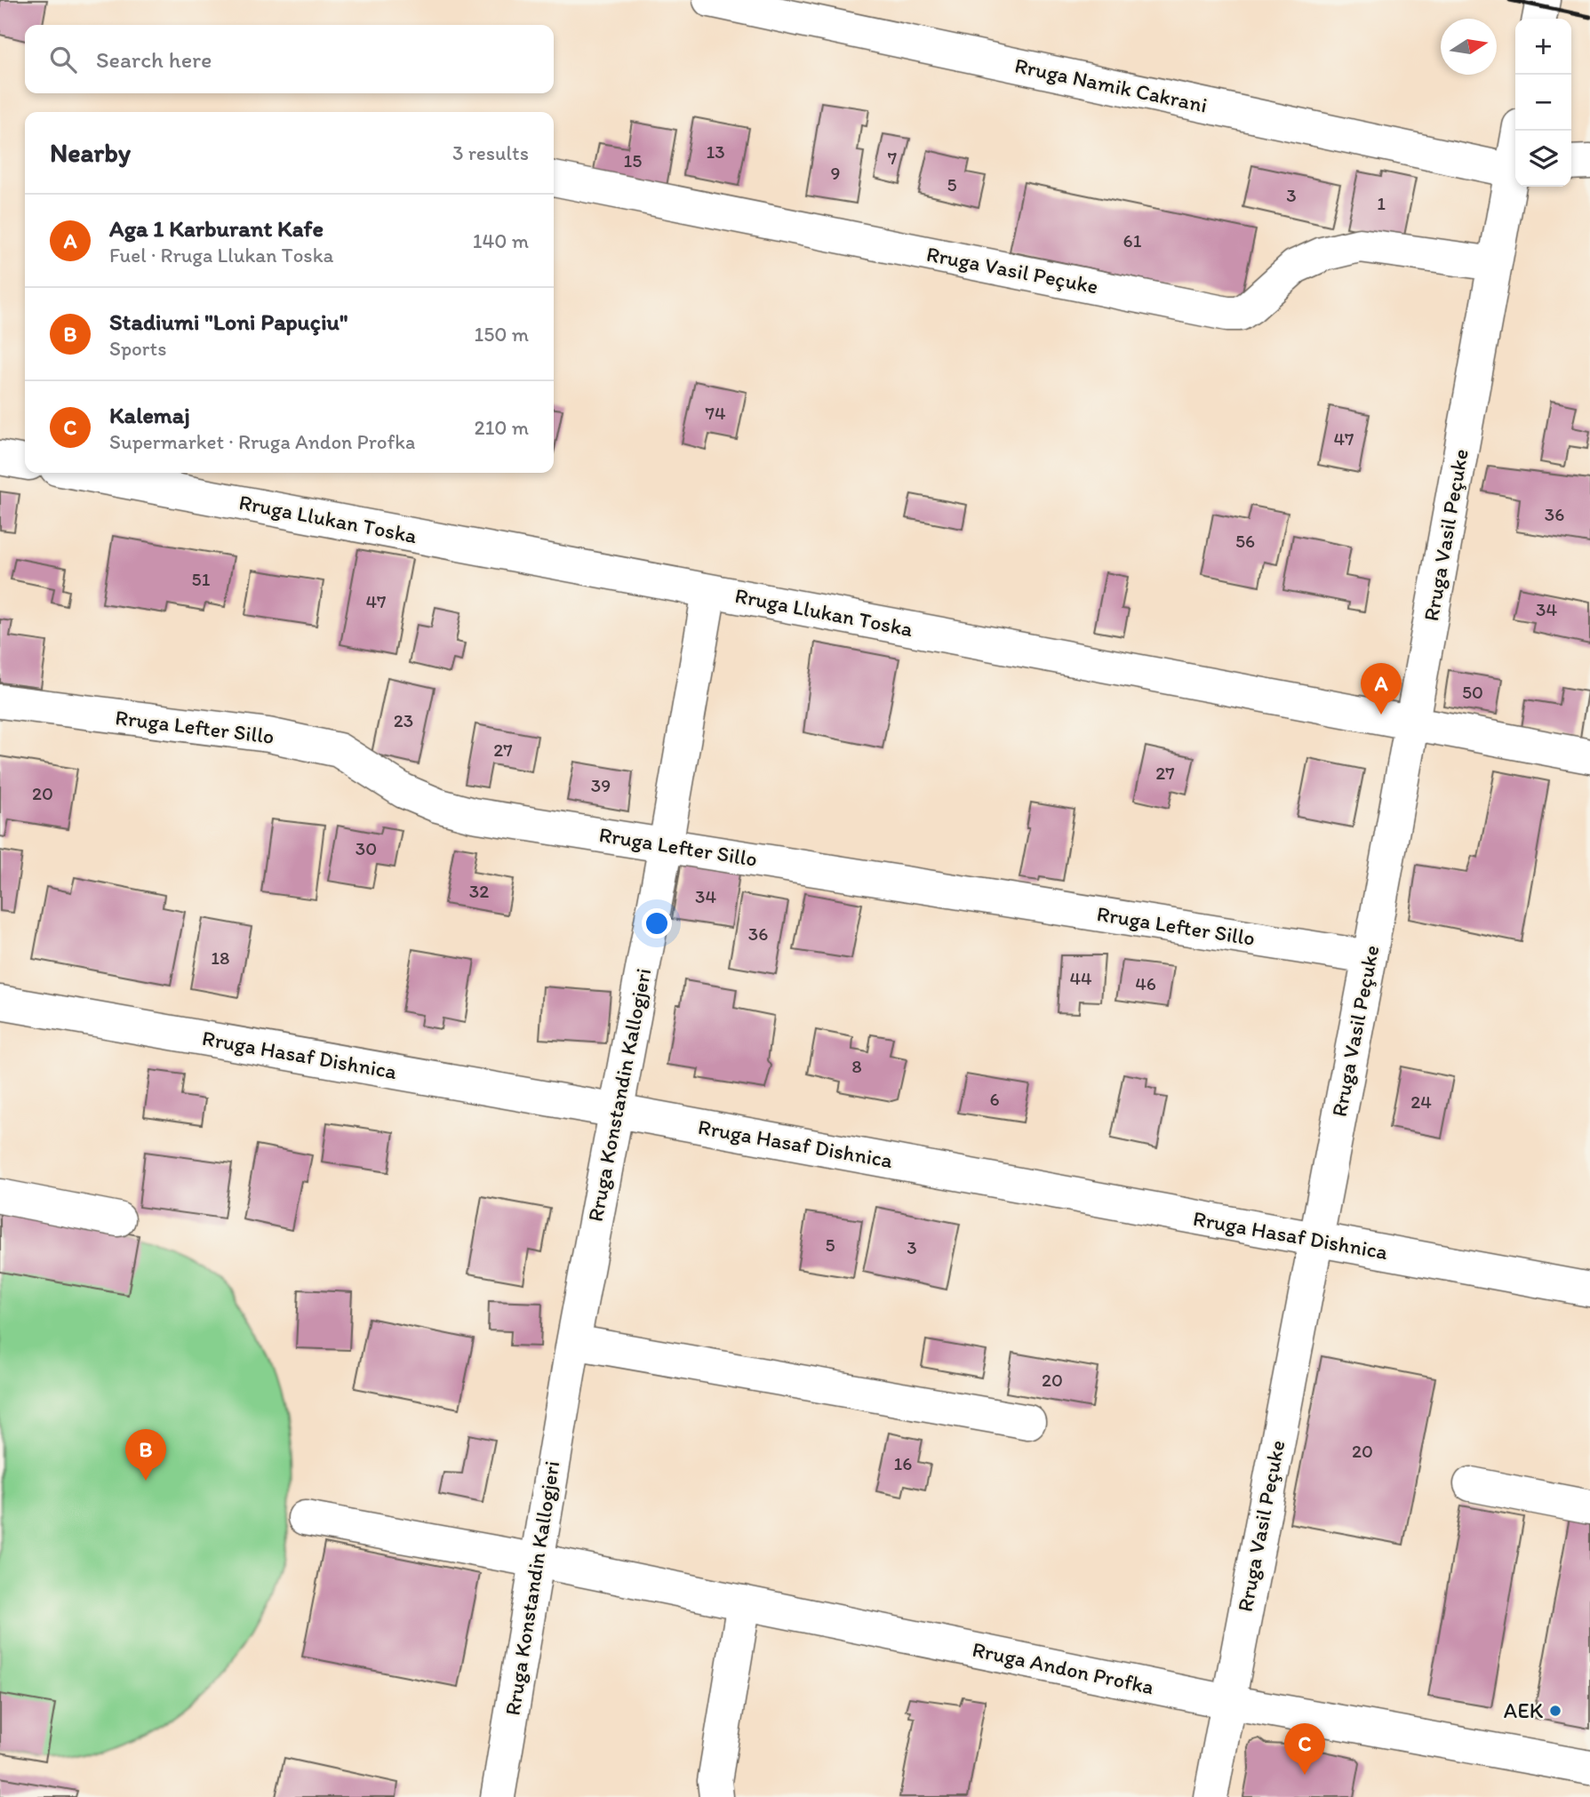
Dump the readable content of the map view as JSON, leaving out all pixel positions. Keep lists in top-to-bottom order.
{
  "streets": {
    "street": [
      "Rruga Namik Cakrani",
      "Rruga Vasil Peçuke",
      "Rruga Llukan Toska",
      "Rruga Lefter Sillo",
      "Rruga Hasaf Dishnica",
      "Rruga Konstandin Kallogjeri",
      "Rruga Andon Profka"
    ]
  },
  "crossings": [
    ["Rruga Vasil Peçuke", "Rruga Llukan Toska"],
    ["Rruga Vasil Peçuke", "Rruga Lefter Sillo"],
    ["Rruga Vasil Peçuke", "Rruga Hasaf Dishnica"],
    ["Rruga Vasil Peçuke", "Rruga Andon Profka"],
    ["Rruga Llukan Toska", "Rruga Konstandin Kallogjeri"],
    ["Rruga Lefter Sillo", "Rruga Konstandin Kallogjeri"],
    ["Rruga Hasaf Dishnica", "Rruga Konstandin Kallogjeri"],
    ["Rruga Konstandin Kallogjeri", "Rruga Andon Profka"]
  ],
  "places": ["AEK"],
  "house_numbers": [
    "13",
    "7",
    "15",
    "9",
    "5",
    "3",
    "1",
    "61",
    "74",
    "47",
    "36",
    "56",
    "51",
    "47",
    "34",
    "50",
    "23",
    "27",
    "27",
    "39",
    "20",
    "30",
    "32",
    "34",
    "36",
    "18",
    "44",
    "46",
    "8",
    "6",
    "24",
    "5",
    "3",
    "20",
    "20",
    "16"
  ],
  "north": "right",
  "page": {
    "map_buttons": ["+", "−"],
    "search": "Search here",
    "heading": ["Nearby", "3 results"],
    "list": [
      {
        "mark": "A",
        "name": "Aga 1 Karburant Kafe",
        "note": "Fuel · Rruga Llukan Toska",
        "value": "140 m"
      },
      {
        "mark": "B",
        "name": "Stadiumi \"Loni Papuçiu\"",
        "note": "Sports",
        "value": "150 m"
      },
      {
        "mark": "C",
        "name": "Kalemaj",
        "note": "Supermarket · Rruga Andon Profka",
        "value": "210 m"
      }
    ],
    "pins": ["A", "B", "C"]
  }
}
